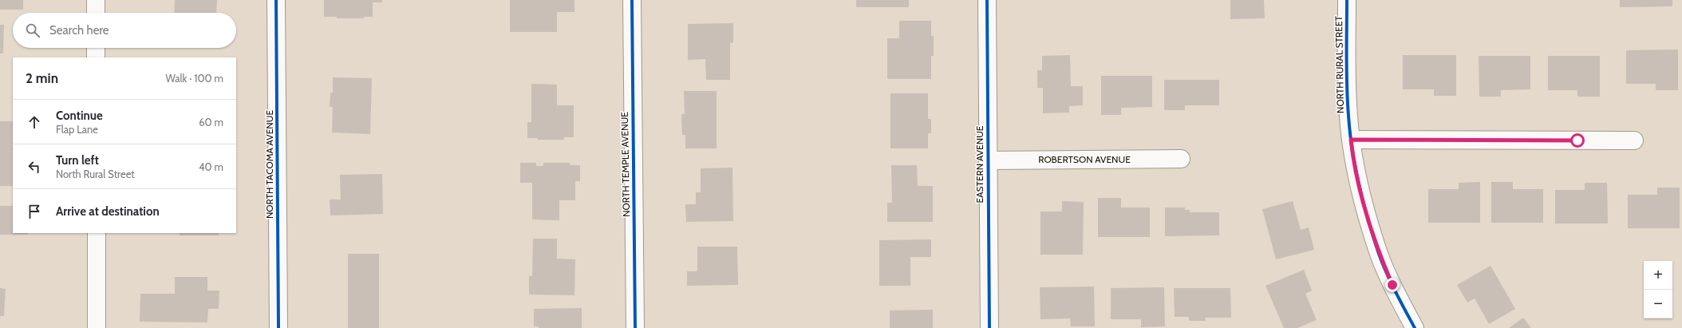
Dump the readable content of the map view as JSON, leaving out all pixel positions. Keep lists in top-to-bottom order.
{
  "streets": {
    "street": [
      "NORTH RURAL STREET",
      "ROBERTSON AVENUE",
      "NORTH TACOMA AVENUE",
      "NORTH TEMPLE AVENUE",
      "EASTERN AVENUE"
    ]
  },
  "crossings": [
    ["ROBERTSON AVENUE", "EASTERN AVENUE"]
  ],
  "page": {
    "search": "Search here",
    "heading": ["2 min", "Walk · 100 m"],
    "list": [
      ["Continue", "Flap Lane", "60 m"],
      ["Turn left", "North Rural Street", "40 m"],
      "Arrive at destination"
    ],
    "map_buttons": ["+", "−"]
  }
}
